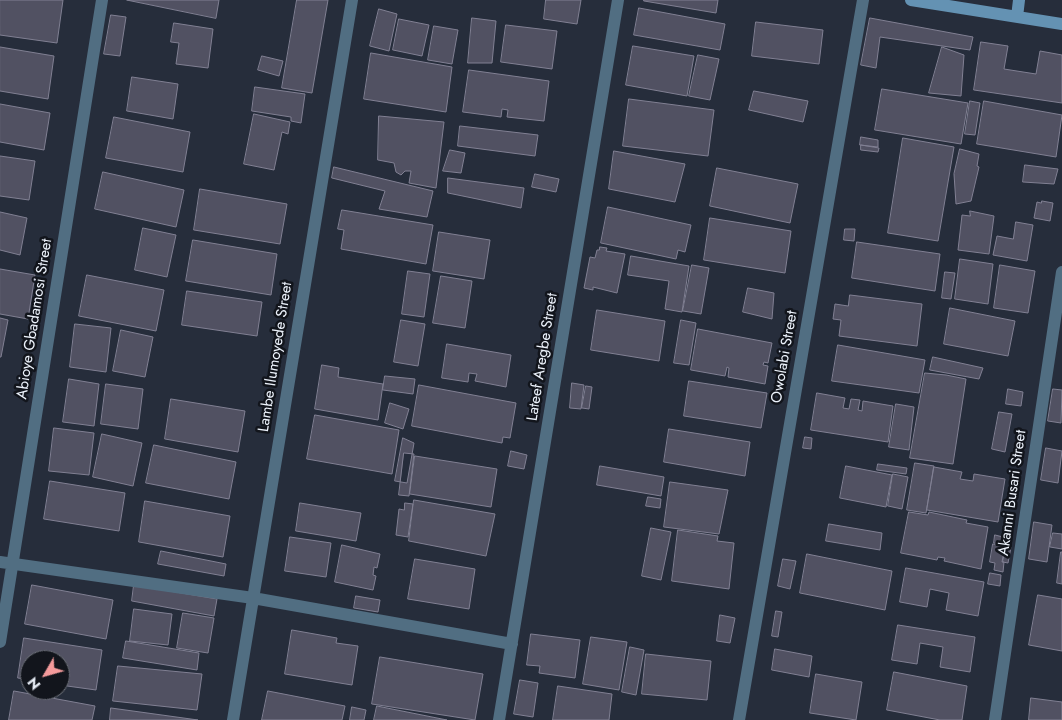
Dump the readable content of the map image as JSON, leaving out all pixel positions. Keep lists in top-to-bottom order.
{
  "streets": {
    "street": [
      "Abioye Gbadamosi Street",
      "Lambe Ilumoyede Street",
      "Lateef Aregbe Street",
      "Owolabi Street",
      "Akanni Busari Street"
    ]
  },
  "north": "bottom left"
}
